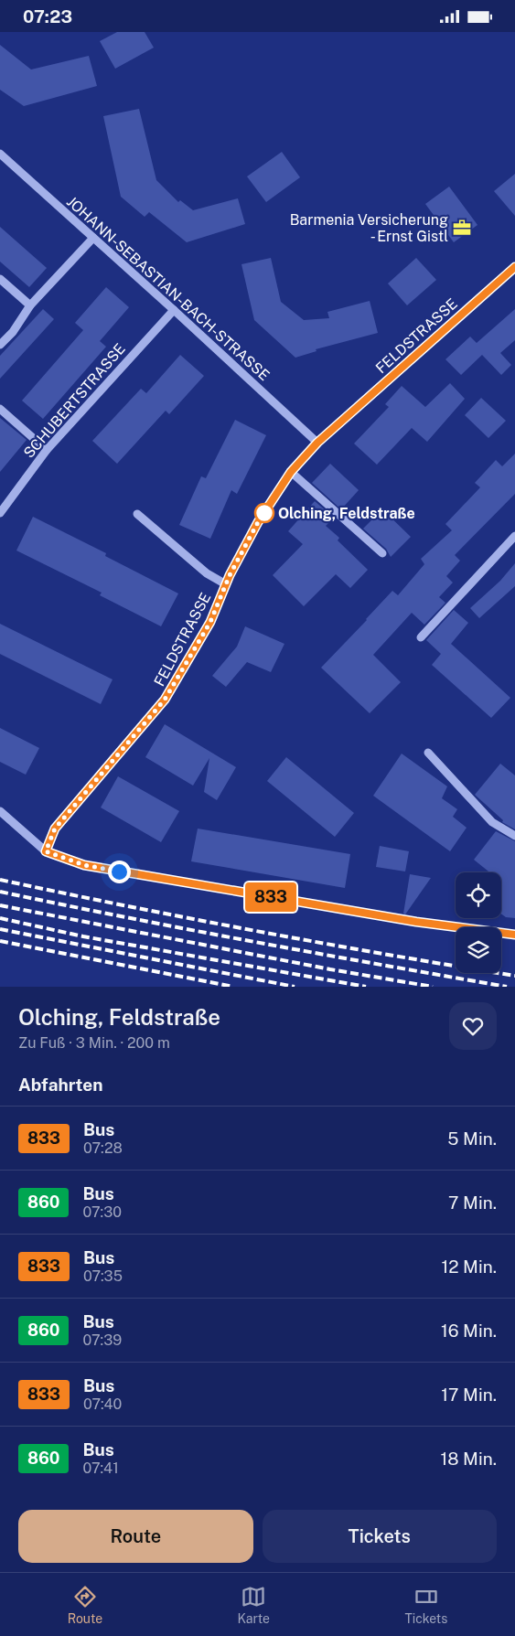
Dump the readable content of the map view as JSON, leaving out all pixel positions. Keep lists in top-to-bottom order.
{
  "streets": {
    "street": ["JOHANN-SEBASTIAN-BACH-STRASSE", "FELDSTRASSE", "SCHUBERTSTRASSE"]
  },
  "crossings": [
    ["JOHANN-SEBASTIAN-BACH-STRASSE", "FELDSTRASSE"],
    ["JOHANN-SEBASTIAN-BACH-STRASSE", "SCHUBERTSTRASSE"]
  ],
  "places": {
    "office": ["Barmenia Versicherung - Ernst Gistl"],
    "other": ["Olching, Feldstraße"]
  },
  "lines": ["bus line 833"],
  "page": {
    "status": "07:23",
    "on_map": "833",
    "heading": [
      ["Olching, Feldstraße", "Zu Fuß · 3 Min. · 200 m"],
      "Abfahrten"
    ],
    "list": [
      {
        "mark": "833",
        "name": "Bus",
        "note": "07:28",
        "value": "5 Min."
      },
      {
        "mark": "860",
        "name": "Bus",
        "note": "07:30",
        "value": "7 Min."
      },
      {
        "mark": "833",
        "name": "Bus",
        "note": "07:35",
        "value": "12 Min."
      },
      {
        "mark": "860",
        "name": "Bus",
        "note": "07:39",
        "value": "16 Min."
      },
      {
        "mark": "833",
        "name": "Bus",
        "note": "07:40",
        "value": "17 Min."
      },
      {
        "mark": "860",
        "name": "Bus",
        "note": "07:41",
        "value": "18 Min."
      }
    ],
    "buttons": ["Route", "Tickets"],
    "tabs": ["Route", "Karte", "Tickets"]
  }
}
